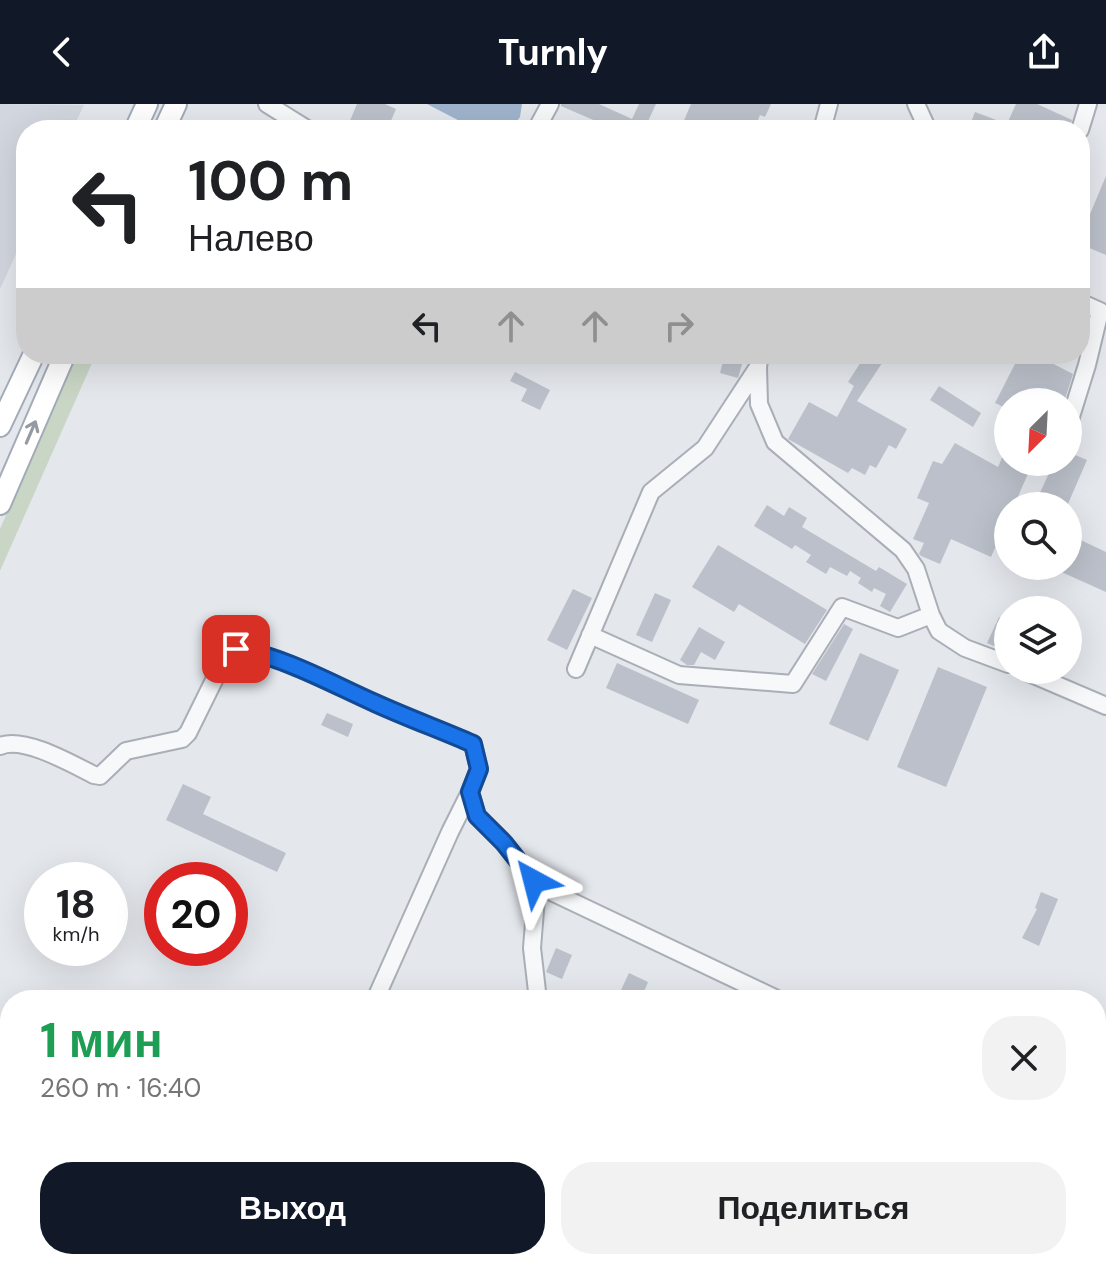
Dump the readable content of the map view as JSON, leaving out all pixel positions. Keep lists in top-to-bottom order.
{
  "north": "bottom left",
  "page": {
    "header": "Turnly",
    "turn": ["100 m", "Налево"],
    "speed": "18 km/h",
    "limit": "20",
    "heading": ["1 мин", "260 m · 16:40"],
    "buttons": ["Выход", "Поделиться"]
  }
}
